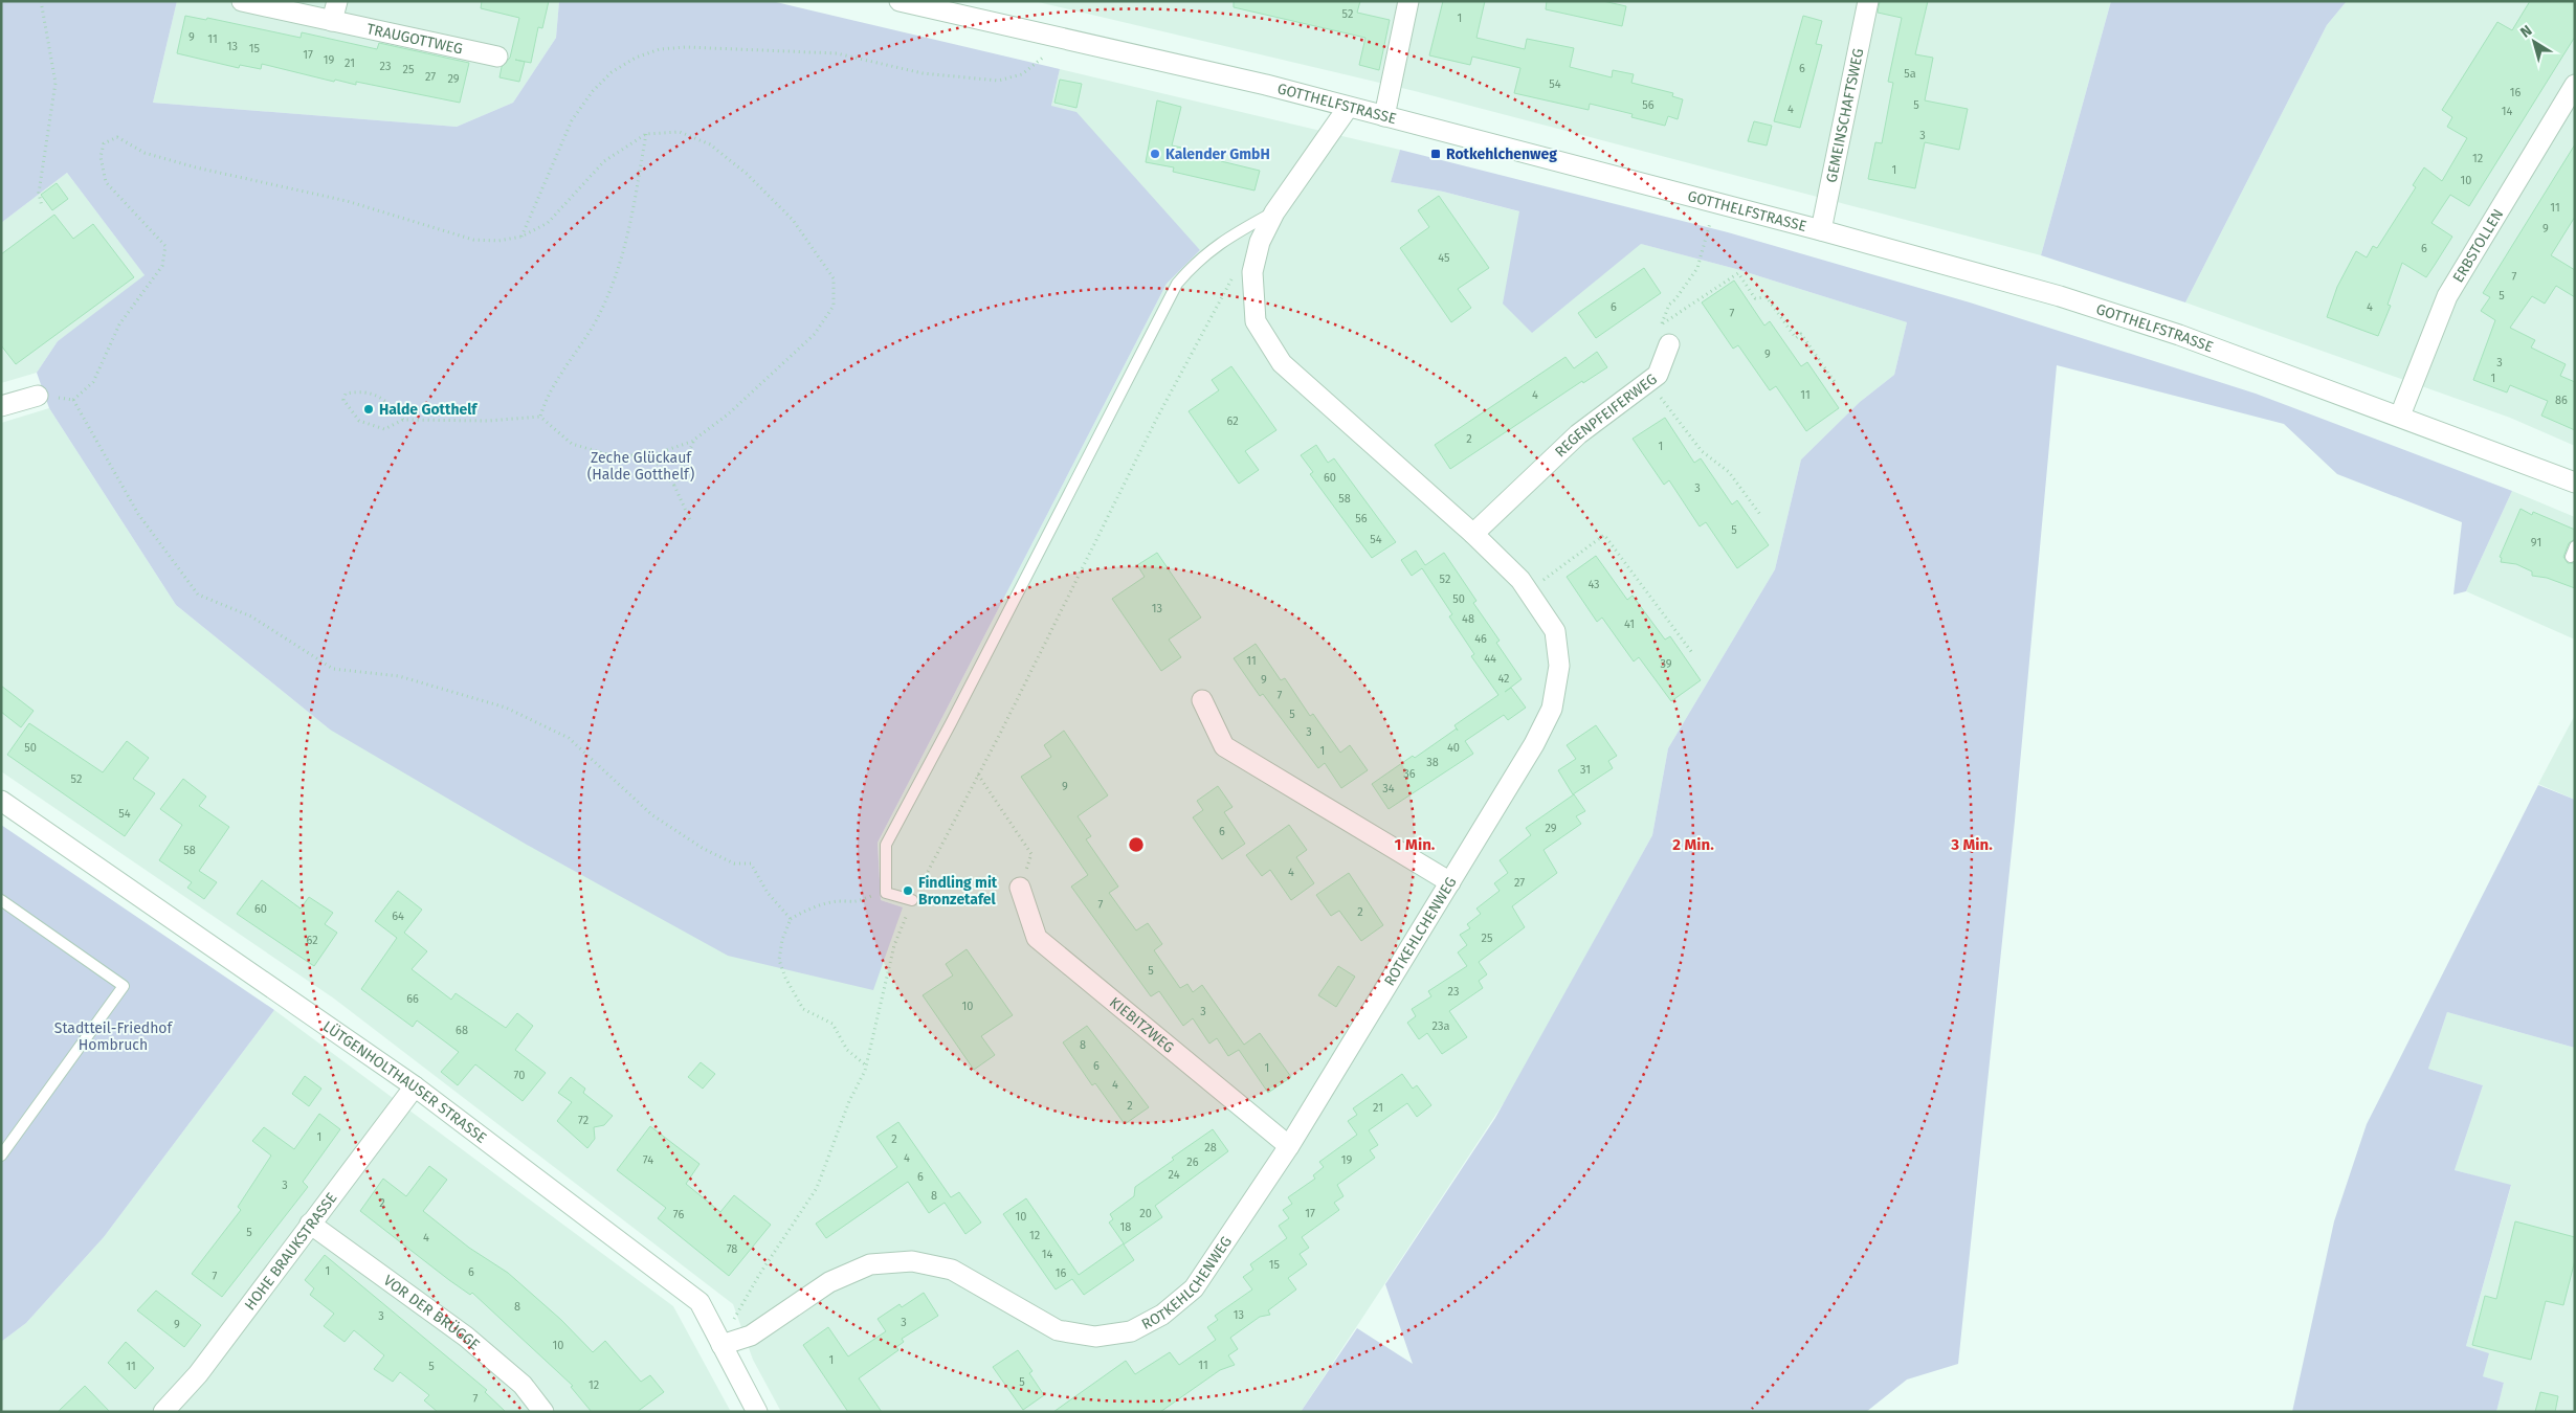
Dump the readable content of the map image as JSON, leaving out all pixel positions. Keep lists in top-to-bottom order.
{
  "streets": {
    "street": [
      "TRAUGOTTWEG",
      "GOTTHELFSTRASSE",
      "GEMEINSCHAFTSWEG",
      "ERBSTOLLEN",
      "REGENPFEIFERWEG",
      "ROTKEHLCHENWEG",
      "KIEBITZWEG",
      "LÜTGENHOLTHAUSER STRASSE",
      "HOHE BRAUKSTRASSE",
      "VOR DER BRÜGGE"
    ]
  },
  "crossings": [
    ["GOTTHELFSTRASSE", "GEMEINSCHAFTSWEG"],
    ["GOTTHELFSTRASSE", "ERBSTOLLEN"],
    ["GOTTHELFSTRASSE", "ROTKEHLCHENWEG"],
    ["REGENPFEIFERWEG", "ROTKEHLCHENWEG"],
    ["ROTKEHLCHENWEG", "KIEBITZWEG"],
    ["ROTKEHLCHENWEG", "LÜTGENHOLTHAUSER STRASSE"],
    ["LÜTGENHOLTHAUSER STRASSE", "HOHE BRAUKSTRASSE"],
    ["HOHE BRAUKSTRASSE", "VOR DER BRÜGGE"]
  ],
  "parks": ["Zeche Glückauf (Halde Gotthelf)", "Stadtteil-Friedhof Hombruch"],
  "places": {
    "other": ["Kalender GmbH", "Halde Gotthelf", "Findling mit Bronzetafel"],
    "transit": ["Rotkehlchenweg"]
  },
  "house_numbers": [
    "52",
    "1",
    "9",
    "11",
    "13",
    "15",
    "17",
    "19",
    "21",
    "23",
    "6",
    "25",
    "5a",
    "27",
    "29",
    "54",
    "16",
    "56",
    "5",
    "4",
    "14",
    "3",
    "12",
    "1",
    "10",
    "11",
    "9",
    "6",
    "45",
    "7",
    "5",
    "6",
    "4",
    "7",
    "9",
    "3",
    "1",
    "4",
    "11",
    "86",
    "62",
    "2",
    "1",
    "60",
    "3",
    "58",
    "56",
    "5",
    "54",
    "91",
    "52",
    "43",
    "50",
    "13",
    "48",
    "41",
    "46",
    "44",
    "11",
    "39",
    "42",
    "9",
    "7",
    "5",
    "3",
    "50",
    "40",
    "1",
    "38",
    "31",
    "36",
    "52",
    "9",
    "34",
    "54",
    "29",
    "6",
    "58",
    "4",
    "27",
    "7",
    "60",
    "2",
    "64",
    "25",
    "62",
    "5",
    "23",
    "66",
    "10",
    "3",
    "23a",
    "68",
    "8",
    "6",
    "1",
    "70",
    "4",
    "2",
    "21",
    "72",
    "1",
    "2",
    "28",
    "4",
    "74",
    "19",
    "26",
    "24",
    "6",
    "3",
    "8",
    "2",
    "20",
    "17",
    "76",
    "10",
    "18",
    "5",
    "12",
    "4",
    "78",
    "14",
    "15",
    "1",
    "6",
    "16",
    "7",
    "8",
    "13",
    "3",
    "3",
    "9",
    "10",
    "1",
    "11",
    "11",
    "5",
    "5",
    "12",
    "7"
  ],
  "north": "top left",
  "rings": ["1 Min.", "2 Min.", "3 Min."]
}
